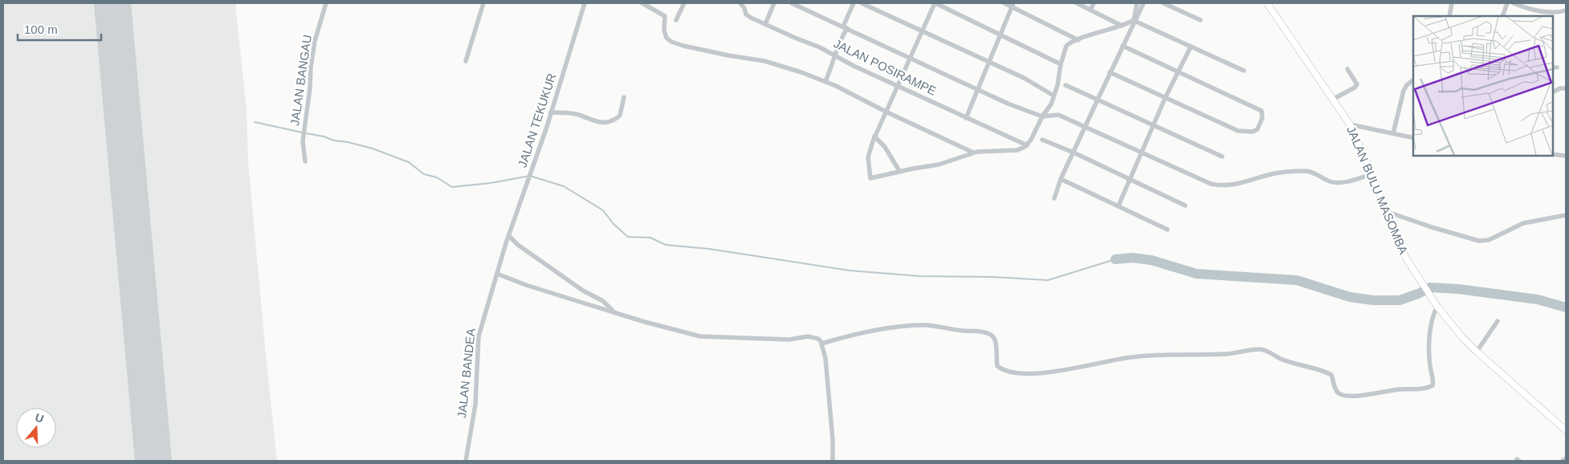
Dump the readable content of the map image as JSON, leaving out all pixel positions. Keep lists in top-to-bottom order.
{
  "streets": {
    "street": [
      "JALAN POSIRAMPE",
      "JALAN BANGAU",
      "JALAN TEKUKUR",
      "JALAN BULU MASOMBA",
      "JALAN BANDEA"
    ]
  },
  "crossings": [
    ["JALAN TEKUKUR", "JALAN BANDEA"]
  ],
  "scale_bar": "100 m",
  "north": "top"
}
